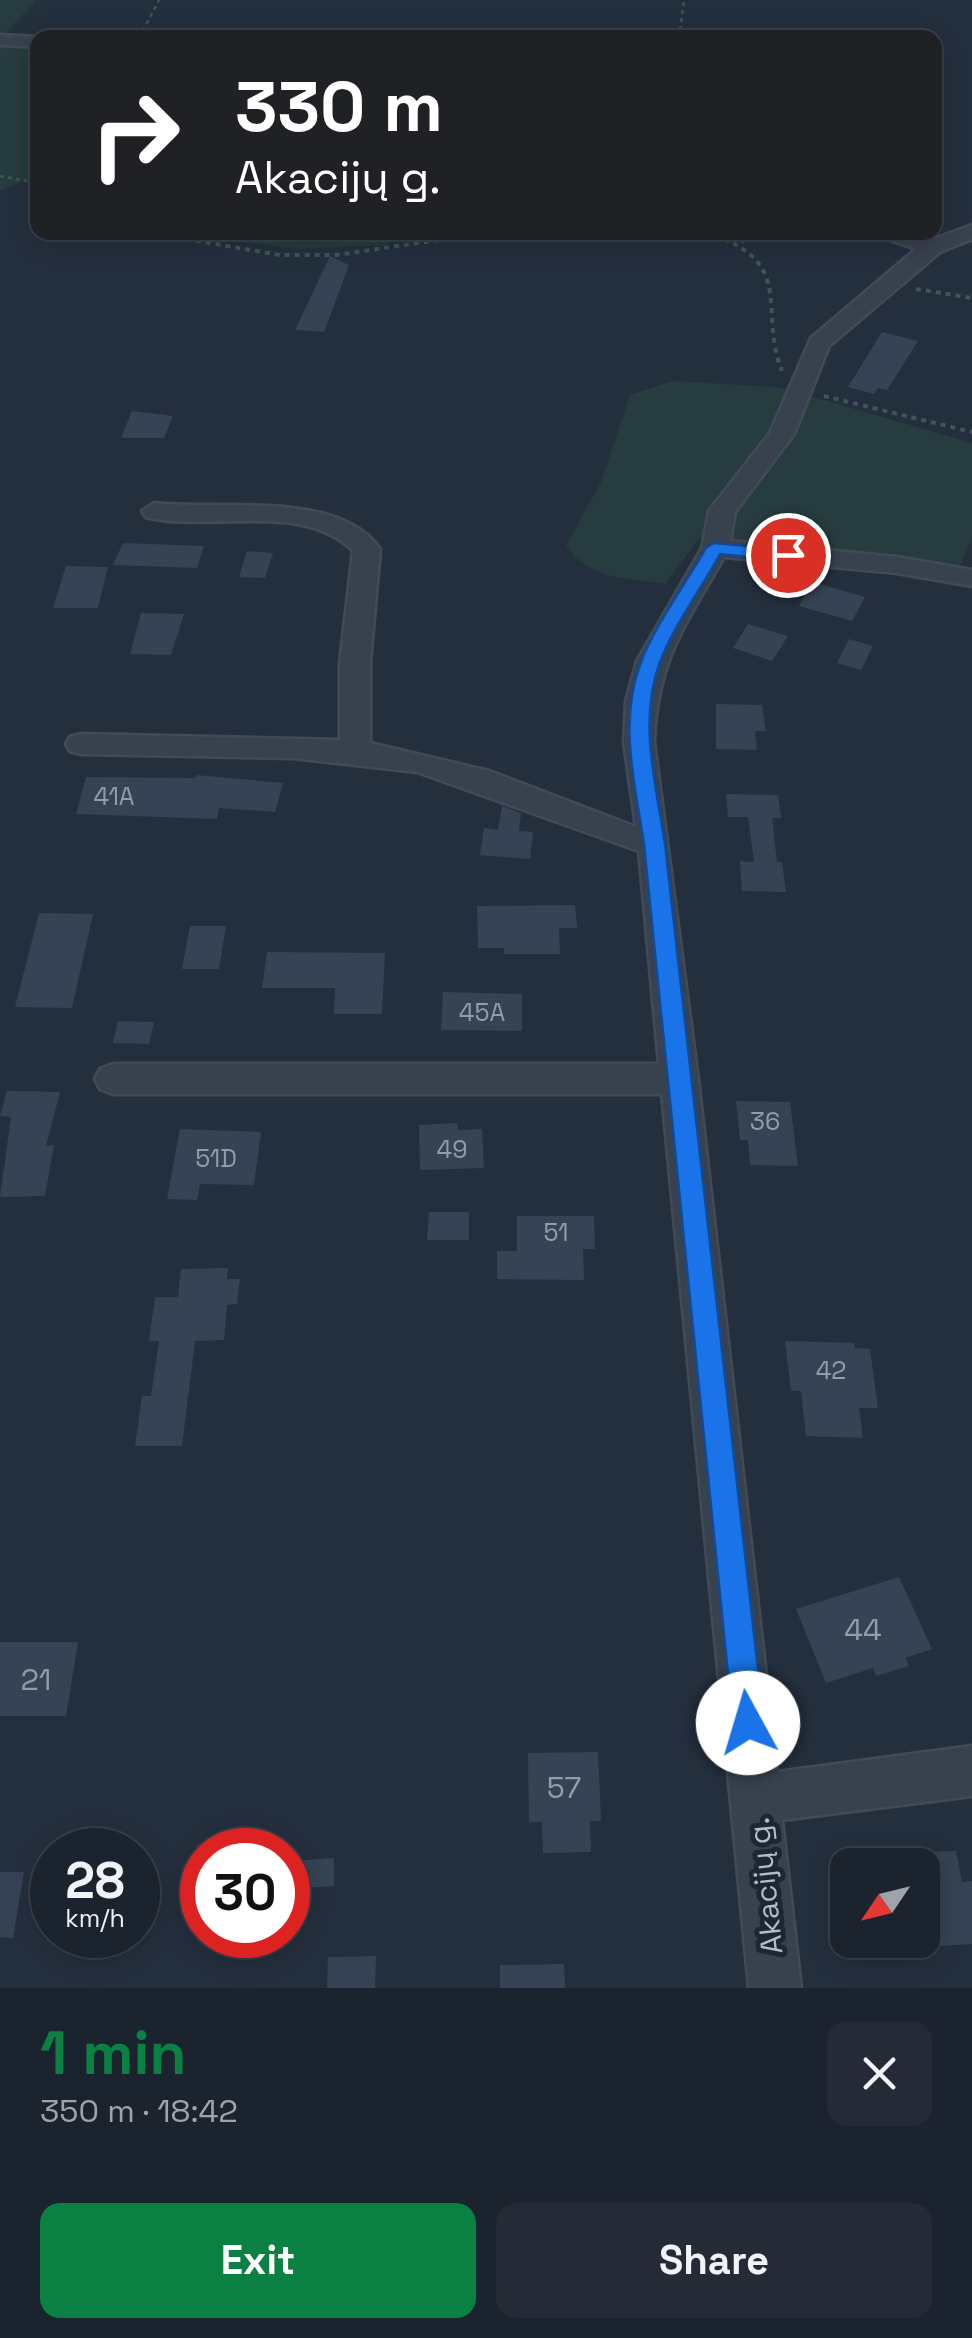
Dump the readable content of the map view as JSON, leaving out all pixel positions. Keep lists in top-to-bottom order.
{
  "streets": {
    "street": ["Akacijų g."]
  },
  "house_numbers": [
    "41A",
    "45A",
    "36",
    "49",
    "51D",
    "51",
    "42",
    "44",
    "21",
    "57"
  ],
  "north": "bottom left",
  "page": {
    "turn": ["330 m", "Akacijų g."],
    "speed": "28 km/h",
    "limit": "30",
    "heading": ["1 min", "350 m · 18:42"],
    "buttons": ["Exit", "Share"]
  }
}
